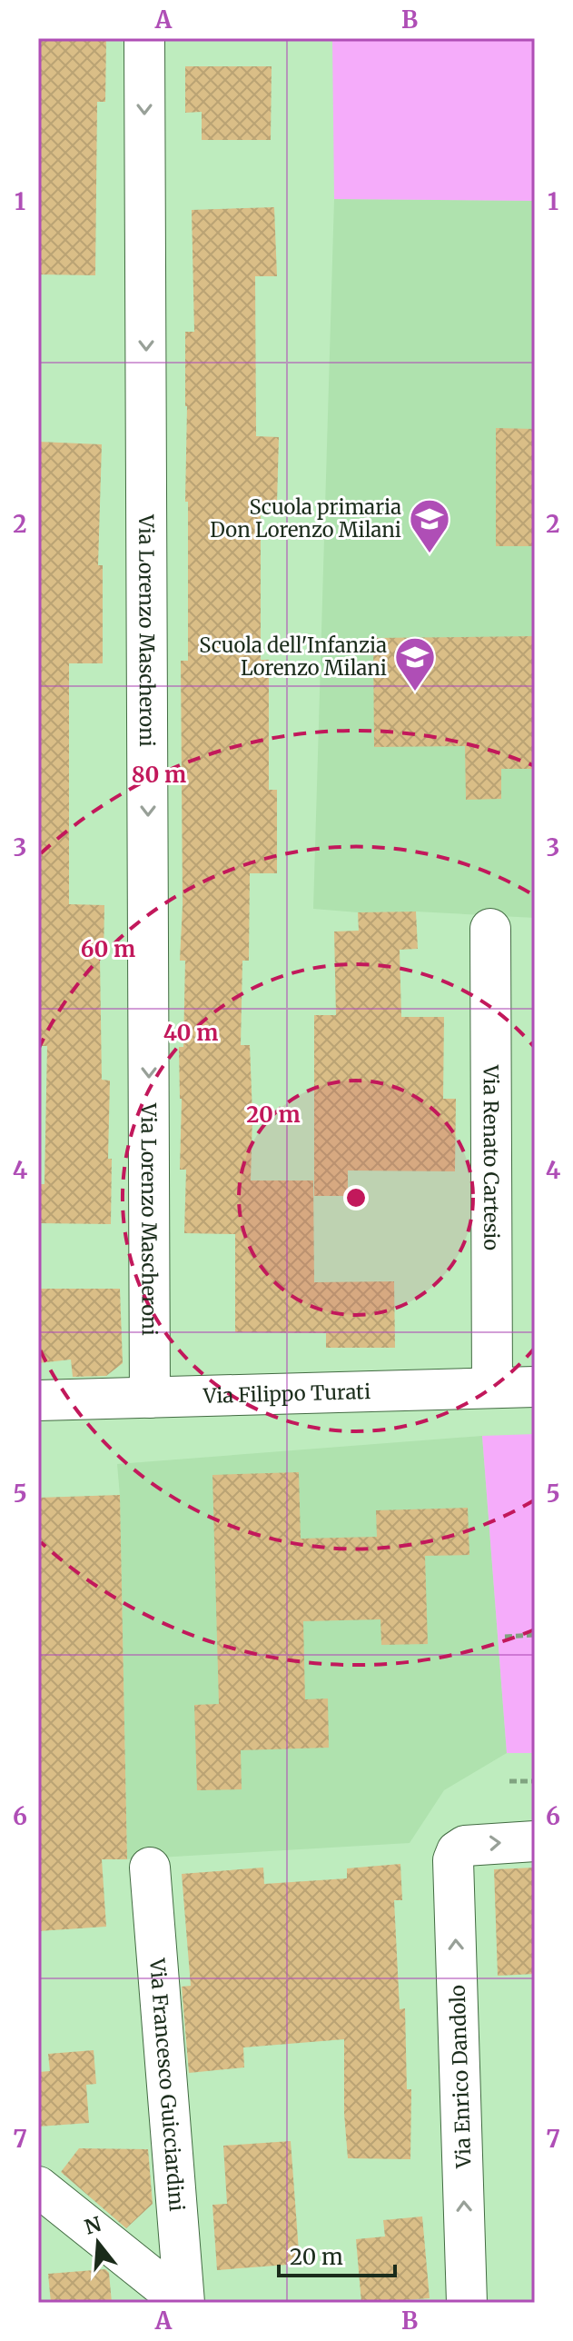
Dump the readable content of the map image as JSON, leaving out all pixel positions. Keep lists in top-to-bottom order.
{
  "streets": {
    "street": [
      "Via Lorenzo Mascheroni",
      "Via Renato Cartesio",
      "Via Filippo Turati",
      "Via Enrico Dandolo",
      "Via Francesco Guicciardini"
    ]
  },
  "crossings": [
    ["Via Lorenzo Mascheroni", "Via Filippo Turati"],
    ["Via Renato Cartesio", "Via Filippo Turati"]
  ],
  "one_way": ["Via Lorenzo Mascheroni", "Via Enrico Dandolo"],
  "places": {
    "school or university": ["Scuola primaria Don Lorenzo Milani", "Scuola dell'Infanzia Lorenzo Milani"]
  },
  "scale_bar": "20 m",
  "north": "top",
  "grid": {
    "columns": ["A", "B"],
    "rows": [
      "1",
      "2",
      "3",
      "4",
      "5",
      "6",
      "7"
    ]
  },
  "rings": [
    "80 m",
    "60 m",
    "40 m",
    "20 m"
  ]
}
